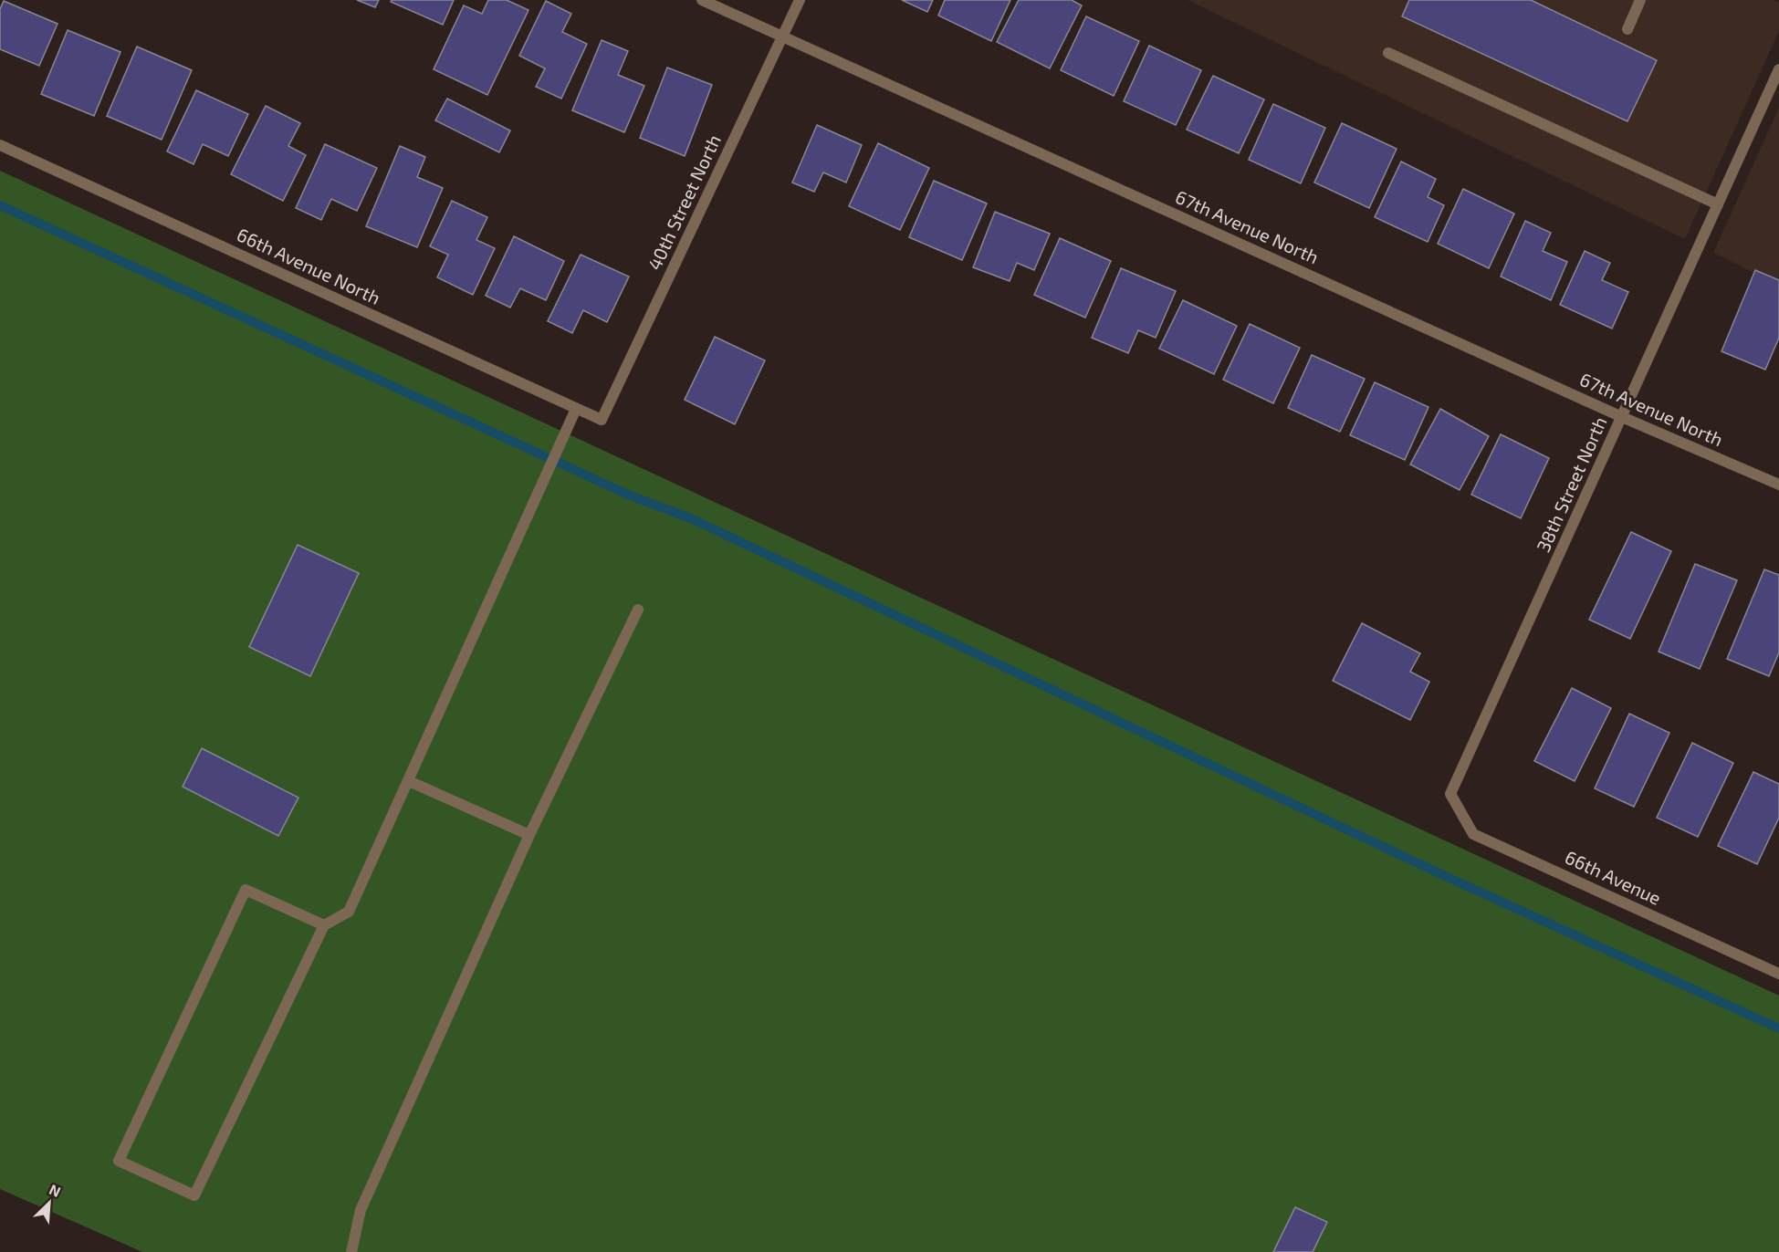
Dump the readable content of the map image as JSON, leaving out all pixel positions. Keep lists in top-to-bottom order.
{
  "streets": {
    "street": [
      "40th Street North",
      "67th Avenue North",
      "66th Avenue North",
      "38th Street North",
      "66th Avenue"
    ]
  },
  "crossings": [
    ["40th Street North", "67th Avenue North"],
    ["40th Street North", "66th Avenue North"],
    ["67th Avenue North", "38th Street North"],
    ["38th Street North", "66th Avenue"]
  ],
  "north": "top right"
}
